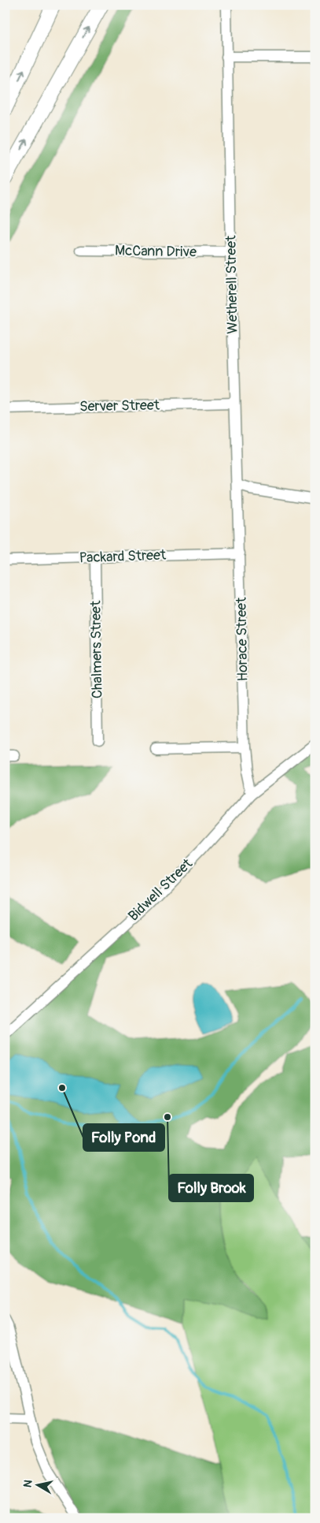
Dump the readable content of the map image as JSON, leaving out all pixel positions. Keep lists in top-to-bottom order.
{
  "streets": {
    "street": [
      "McCann Drive",
      "Wetherell Street",
      "Server Street",
      "Packard Street",
      "Horace Street",
      "Chalmers Street",
      "Bidwell Street"
    ]
  },
  "crossings": [
    ["McCann Drive", "Wetherell Street"],
    ["Wetherell Street", "Server Street"],
    ["Wetherell Street", "Horace Street"],
    ["Packard Street", "Horace Street"],
    ["Packard Street", "Chalmers Street"],
    ["Horace Street", "Bidwell Street"]
  ],
  "places": ["Folly Pond", "Folly Brook"],
  "north": "left"
}
